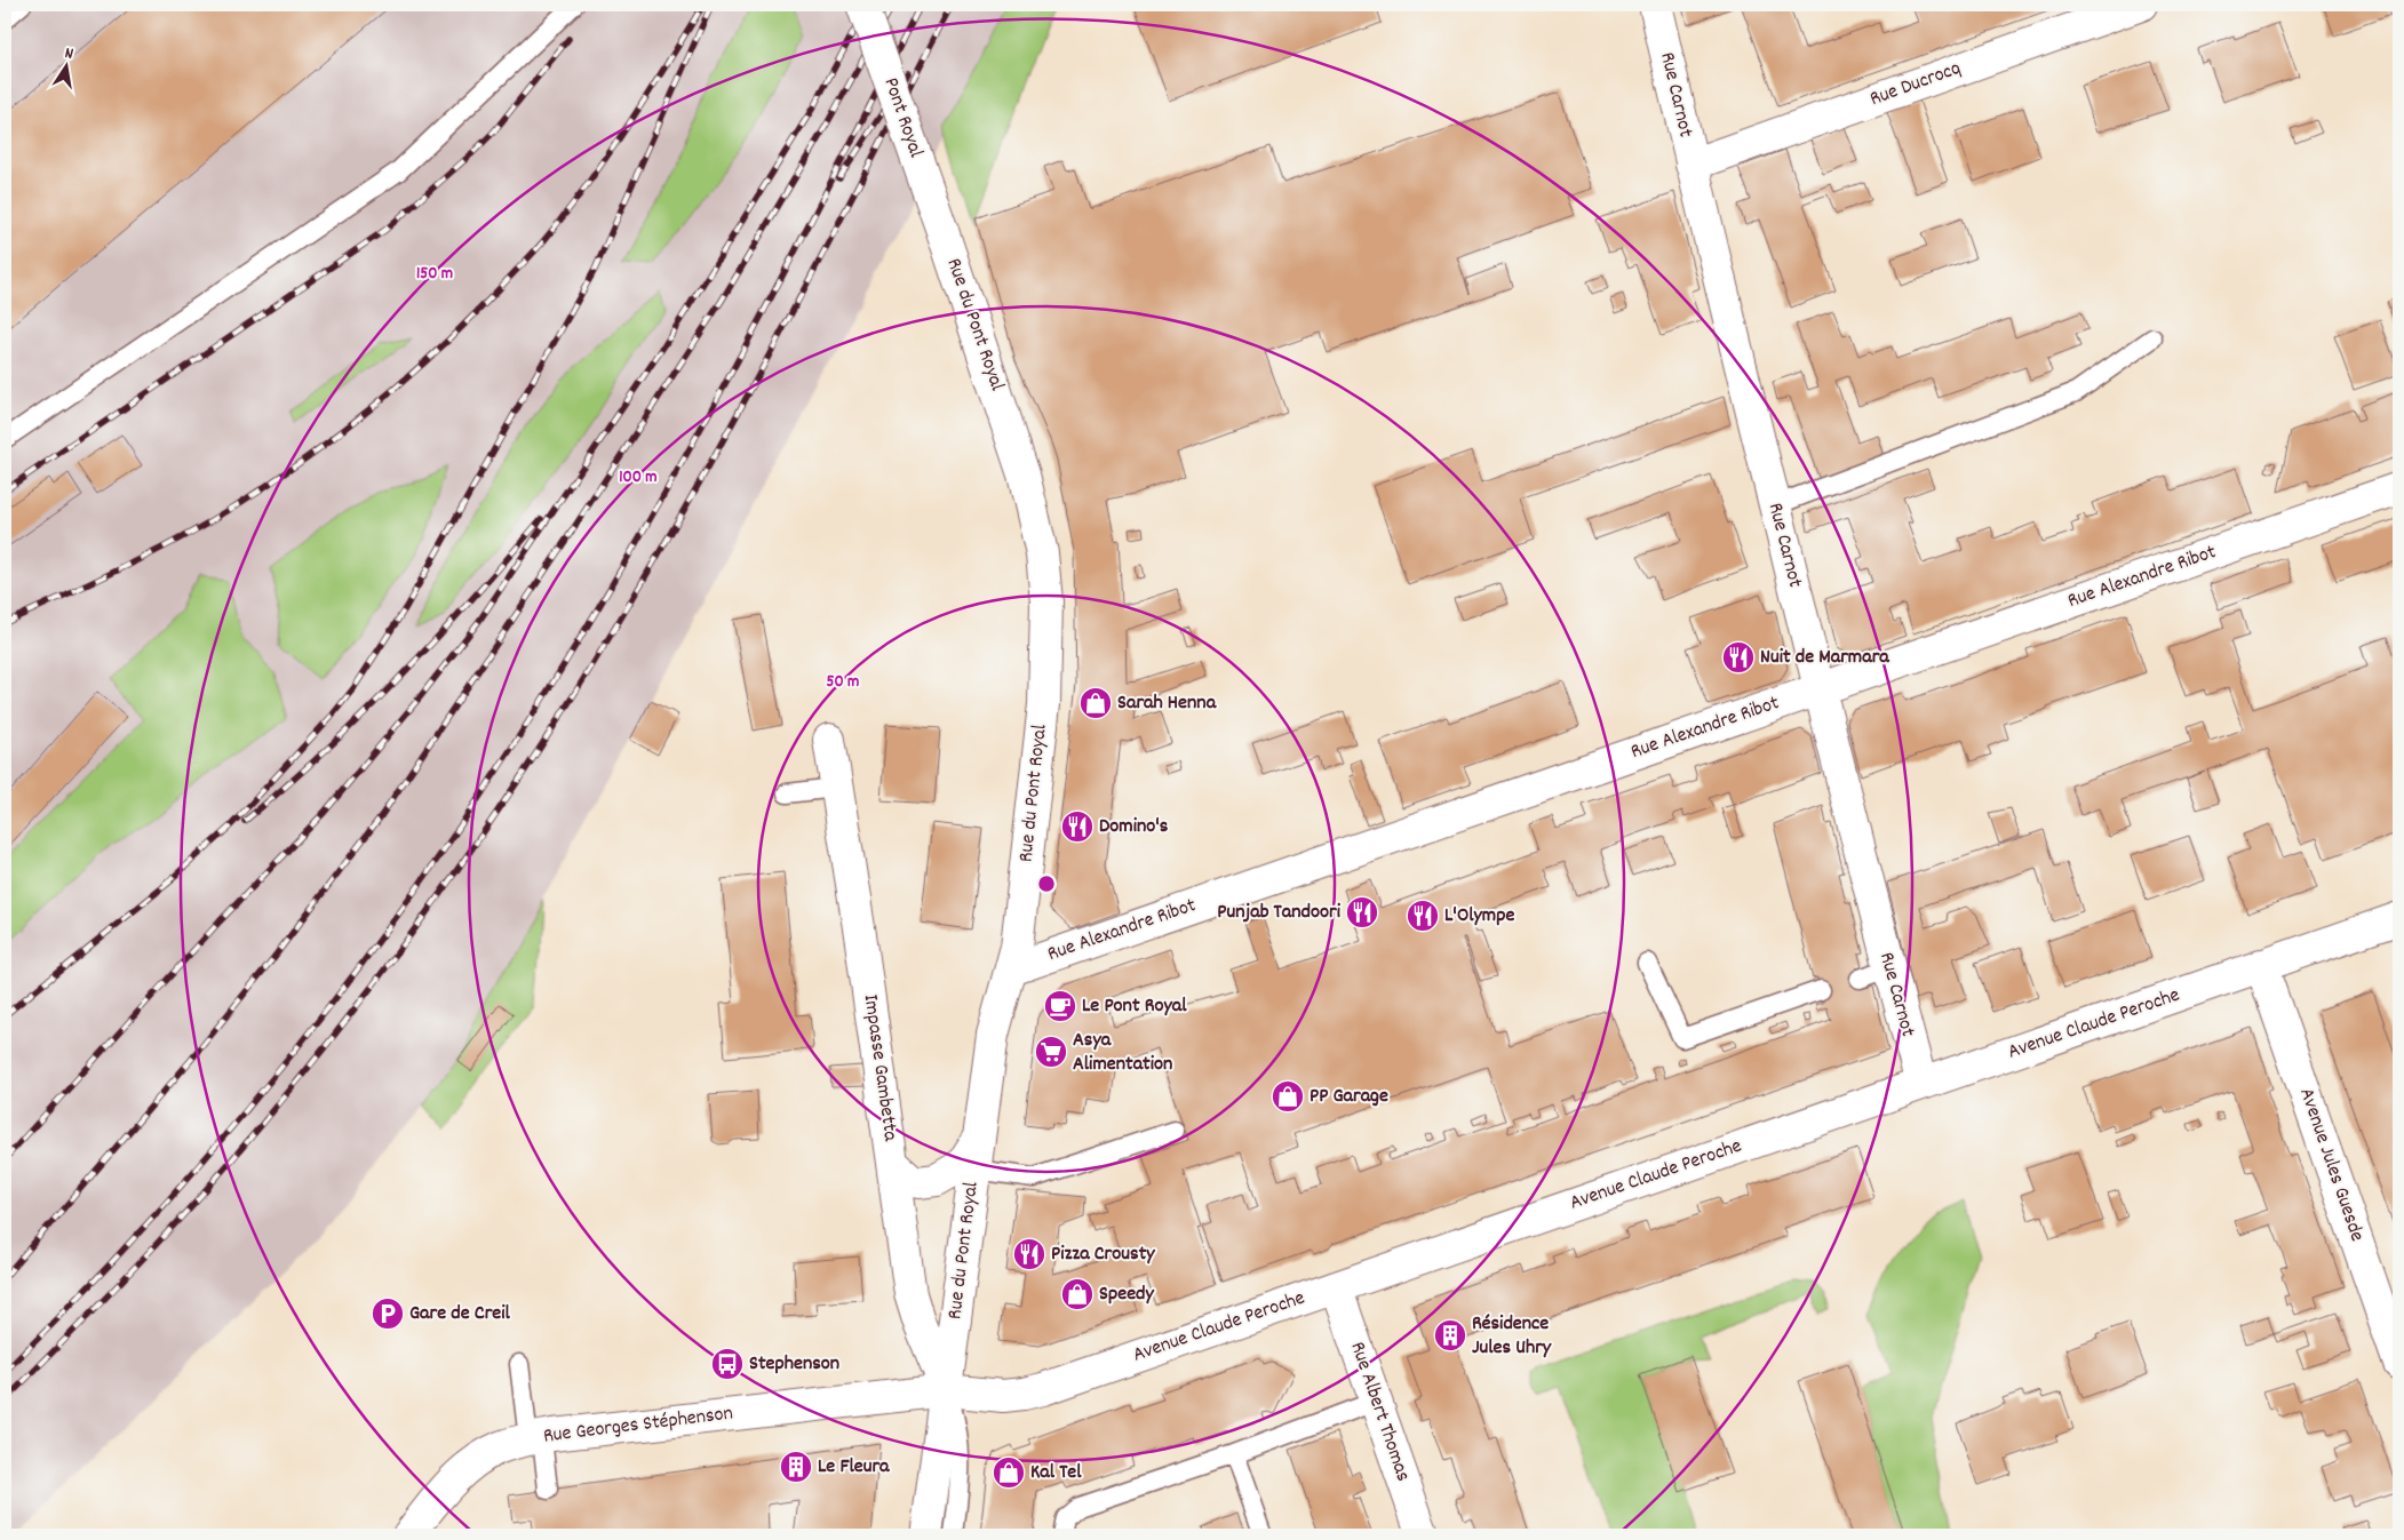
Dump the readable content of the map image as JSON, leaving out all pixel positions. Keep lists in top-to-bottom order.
{
  "streets": {
    "street": [
      "Rue Ducrocq",
      "Rue Carnot",
      "Pont Royal",
      "Rue du Pont Royal",
      "Rue Alexandre Ribot",
      "Avenue Claude Peroche",
      "Impasse Gambetta",
      "Avenue Jules Guesde",
      "Rue Albert Thomas",
      "Rue Georges Stéphenson"
    ]
  },
  "crossings": [
    ["Rue Ducrocq", "Rue Carnot"],
    ["Rue Carnot", "Rue Alexandre Ribot"],
    ["Rue Carnot", "Avenue Claude Peroche"],
    ["Pont Royal", "Rue du Pont Royal"],
    ["Rue du Pont Royal", "Rue Alexandre Ribot"],
    ["Rue du Pont Royal", "Avenue Claude Peroche"],
    ["Rue du Pont Royal", "Impasse Gambetta"],
    ["Avenue Claude Peroche", "Impasse Gambetta"],
    ["Avenue Claude Peroche", "Avenue Jules Guesde"],
    ["Avenue Claude Peroche", "Rue Albert Thomas"],
    ["Avenue Claude Peroche", "Rue Georges Stéphenson"]
  ],
  "places": {
    "restaurant": [
      "Nuit de Marmara",
      "Domino's",
      "Punjab Tandoori",
      "L'Olympe",
      "Pizza Crousty"
    ],
    "shop": [
      "Sarah Henna",
      "PP Garage",
      "Speedy",
      "Kal Tel"
    ],
    "cafe": ["Le Pont Royal"],
    "supermarket": ["Asya Alimentation"],
    "parking": ["Gare de Creil"],
    "building": ["Résidence Jules Uhry", "Le Fleura"],
    "bus stop": ["Stephenson"]
  },
  "north": "top",
  "rings": ["150 m", "100 m", "50 m"]
}
